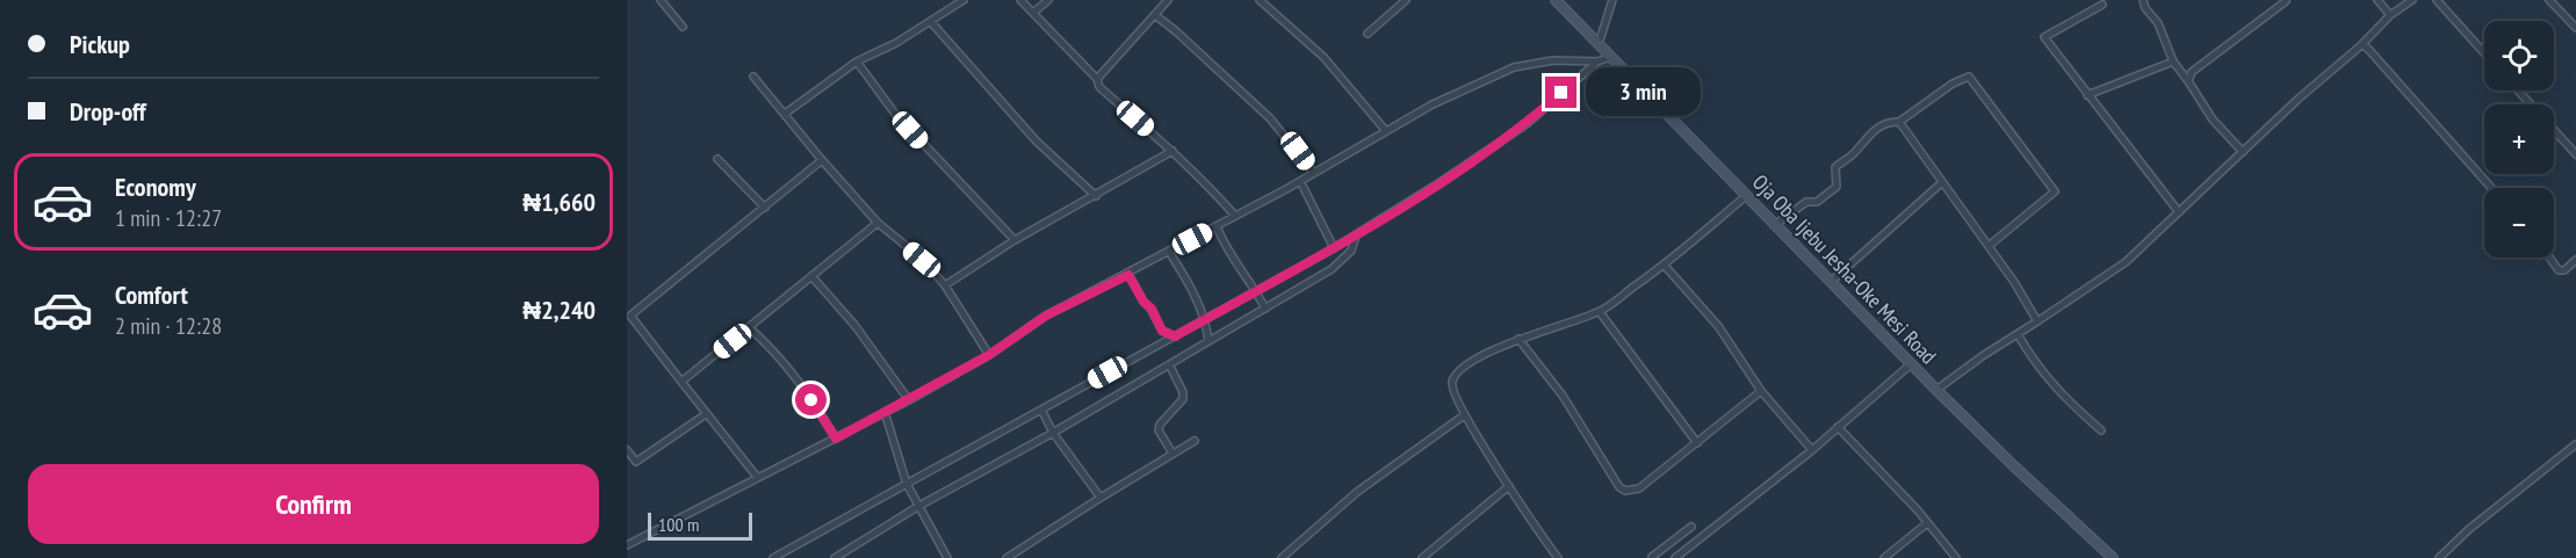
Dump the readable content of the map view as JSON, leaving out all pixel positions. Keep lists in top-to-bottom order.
{
  "streets": {
    "main road": ["Oja Oba Ijebu Jesha-Oke Mesi Road"]
  },
  "scale_bar": "100 m",
  "page": {
    "banner": ["Pickup", "Drop-off"],
    "map_buttons": ["+", "−"],
    "bubble": "3 min",
    "list": [
      {
        "name": "Economy",
        "note": "1 min · 12:27",
        "value": "₦1,660"
      },
      {
        "name": "Comfort",
        "note": "2 min · 12:28",
        "value": "₦2,240"
      }
    ],
    "buttons": "Confirm",
    "scale": "100 m"
  }
}
